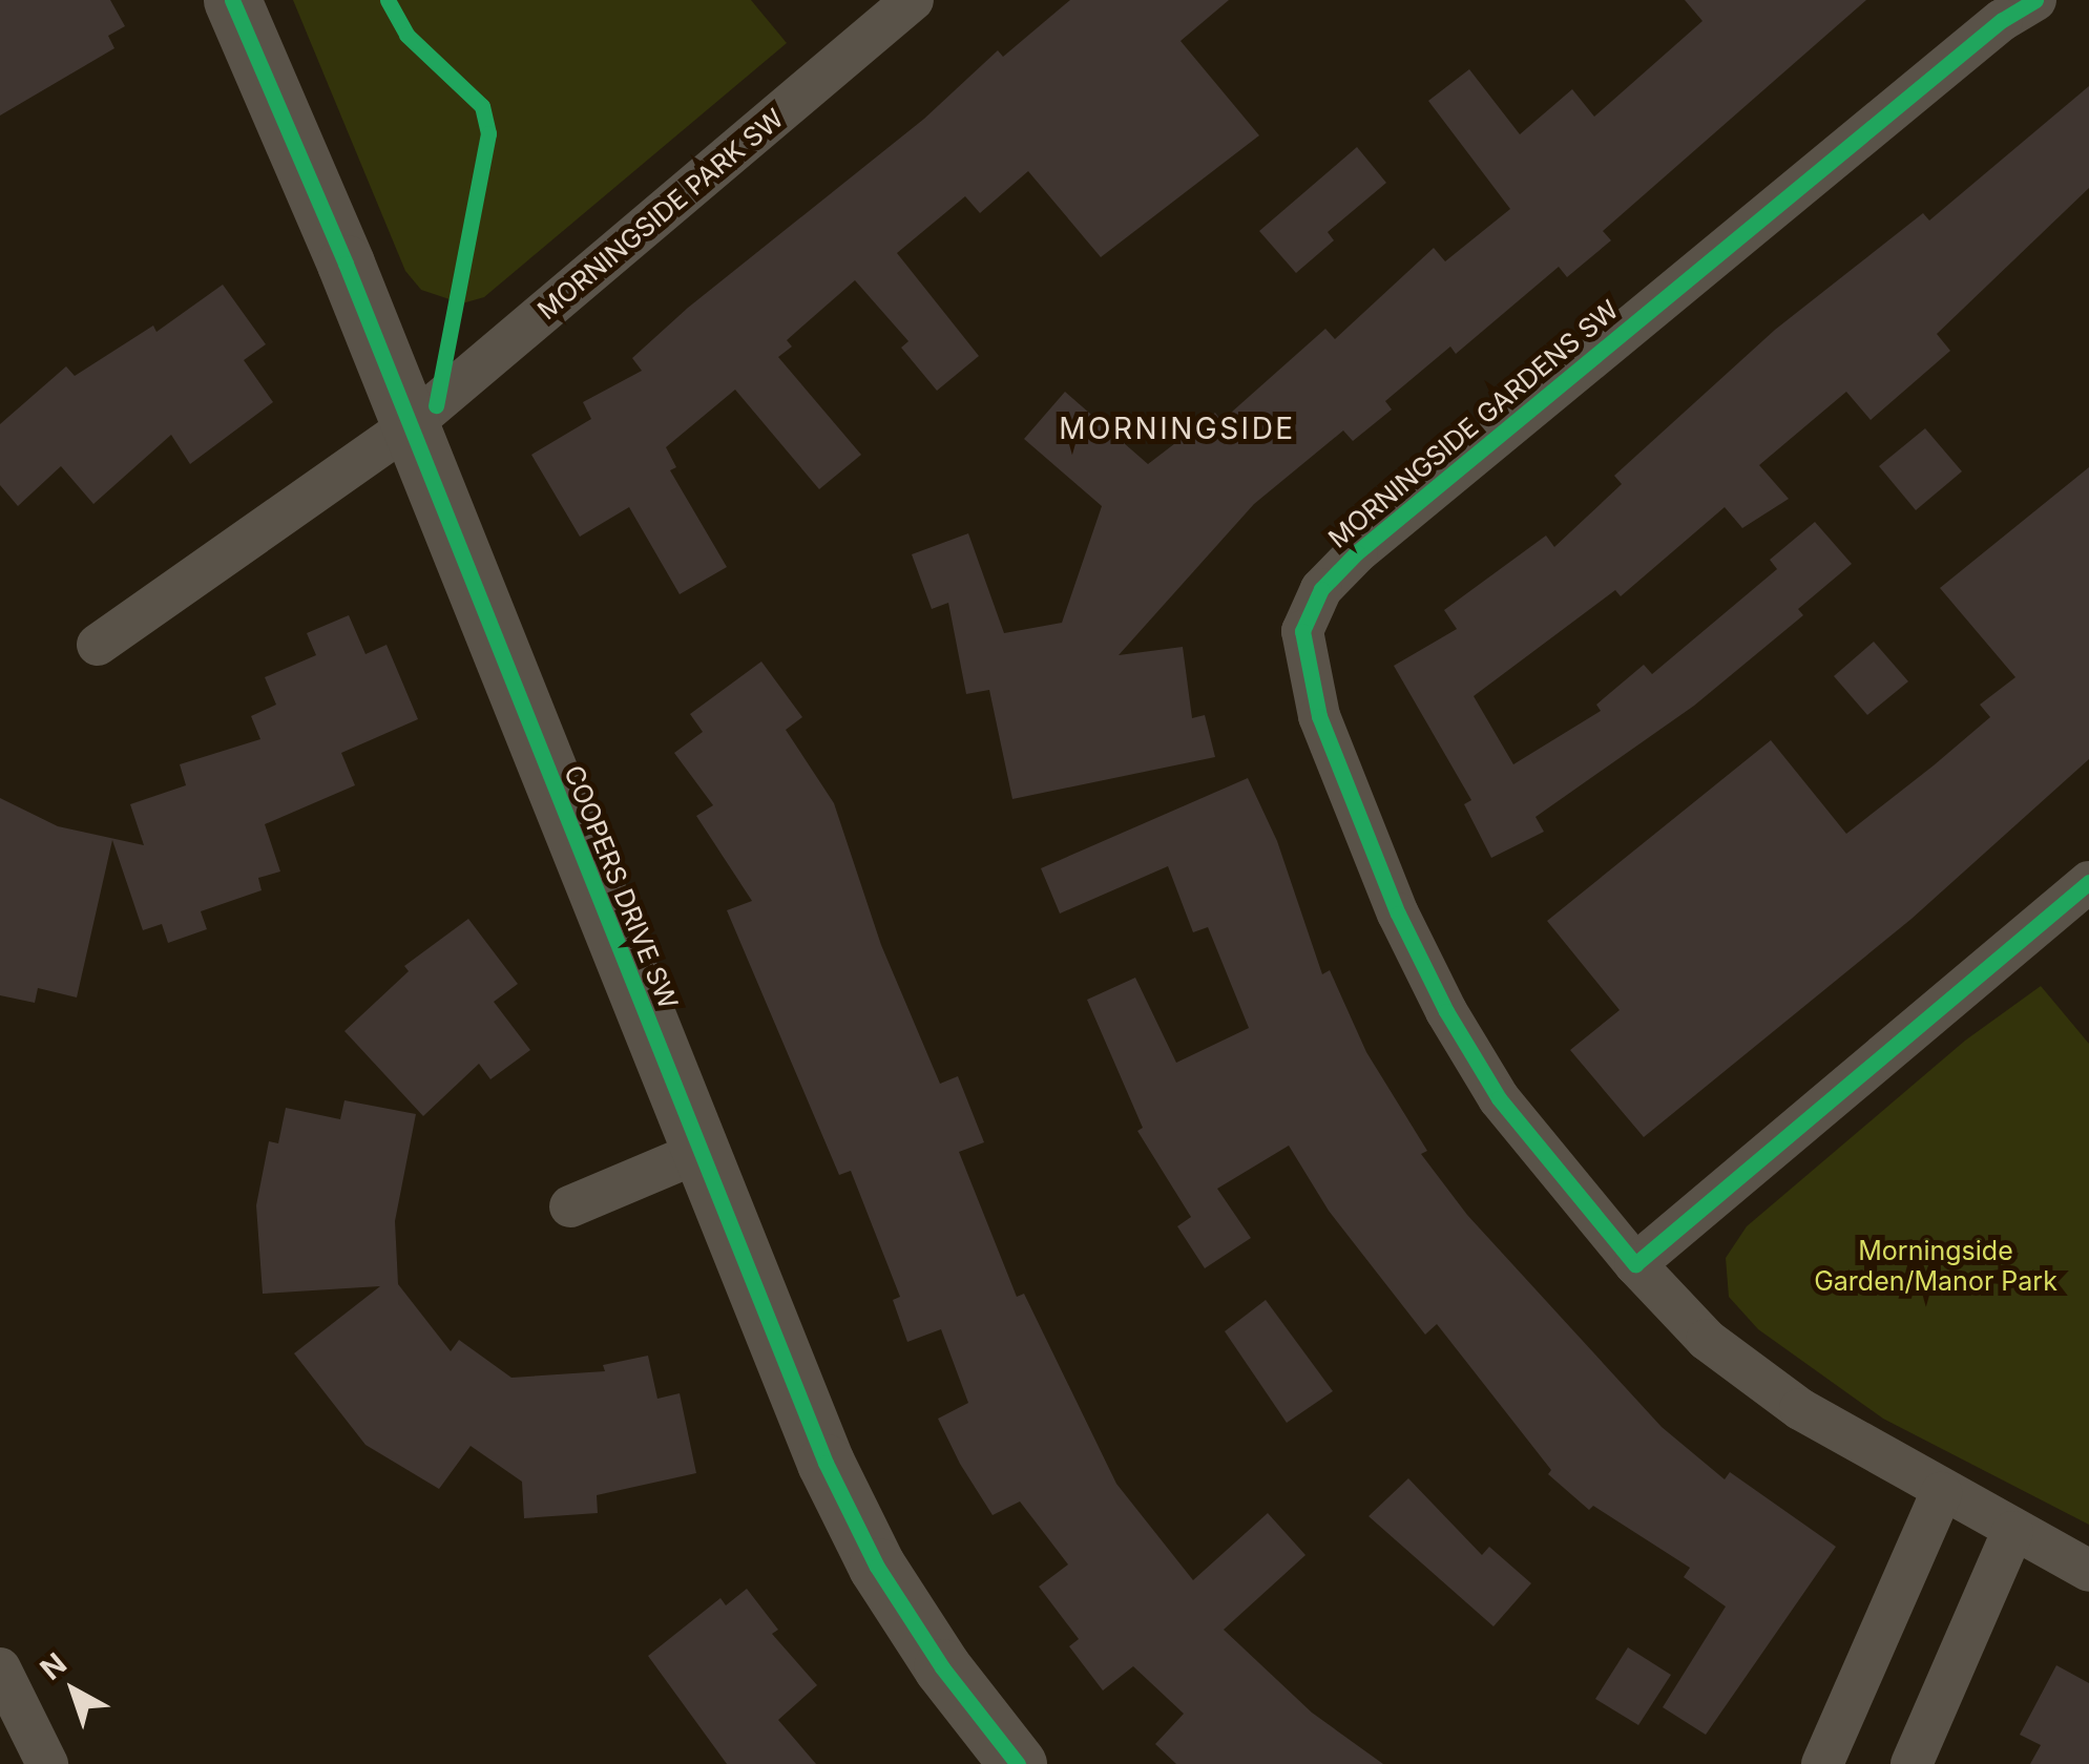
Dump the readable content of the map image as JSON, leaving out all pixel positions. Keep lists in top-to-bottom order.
{
  "streets": {
    "street": ["MORNINGSIDE PARK SW", "MORNINGSIDE GARDENS SW", "COOPERS DRIVE SW"]
  },
  "crossings": [
    ["MORNINGSIDE PARK SW", "COOPERS DRIVE SW"]
  ],
  "districts": ["MORNINGSIDE"],
  "parks": ["Morningside Garden/Manor Park"],
  "north": "top left"
}
